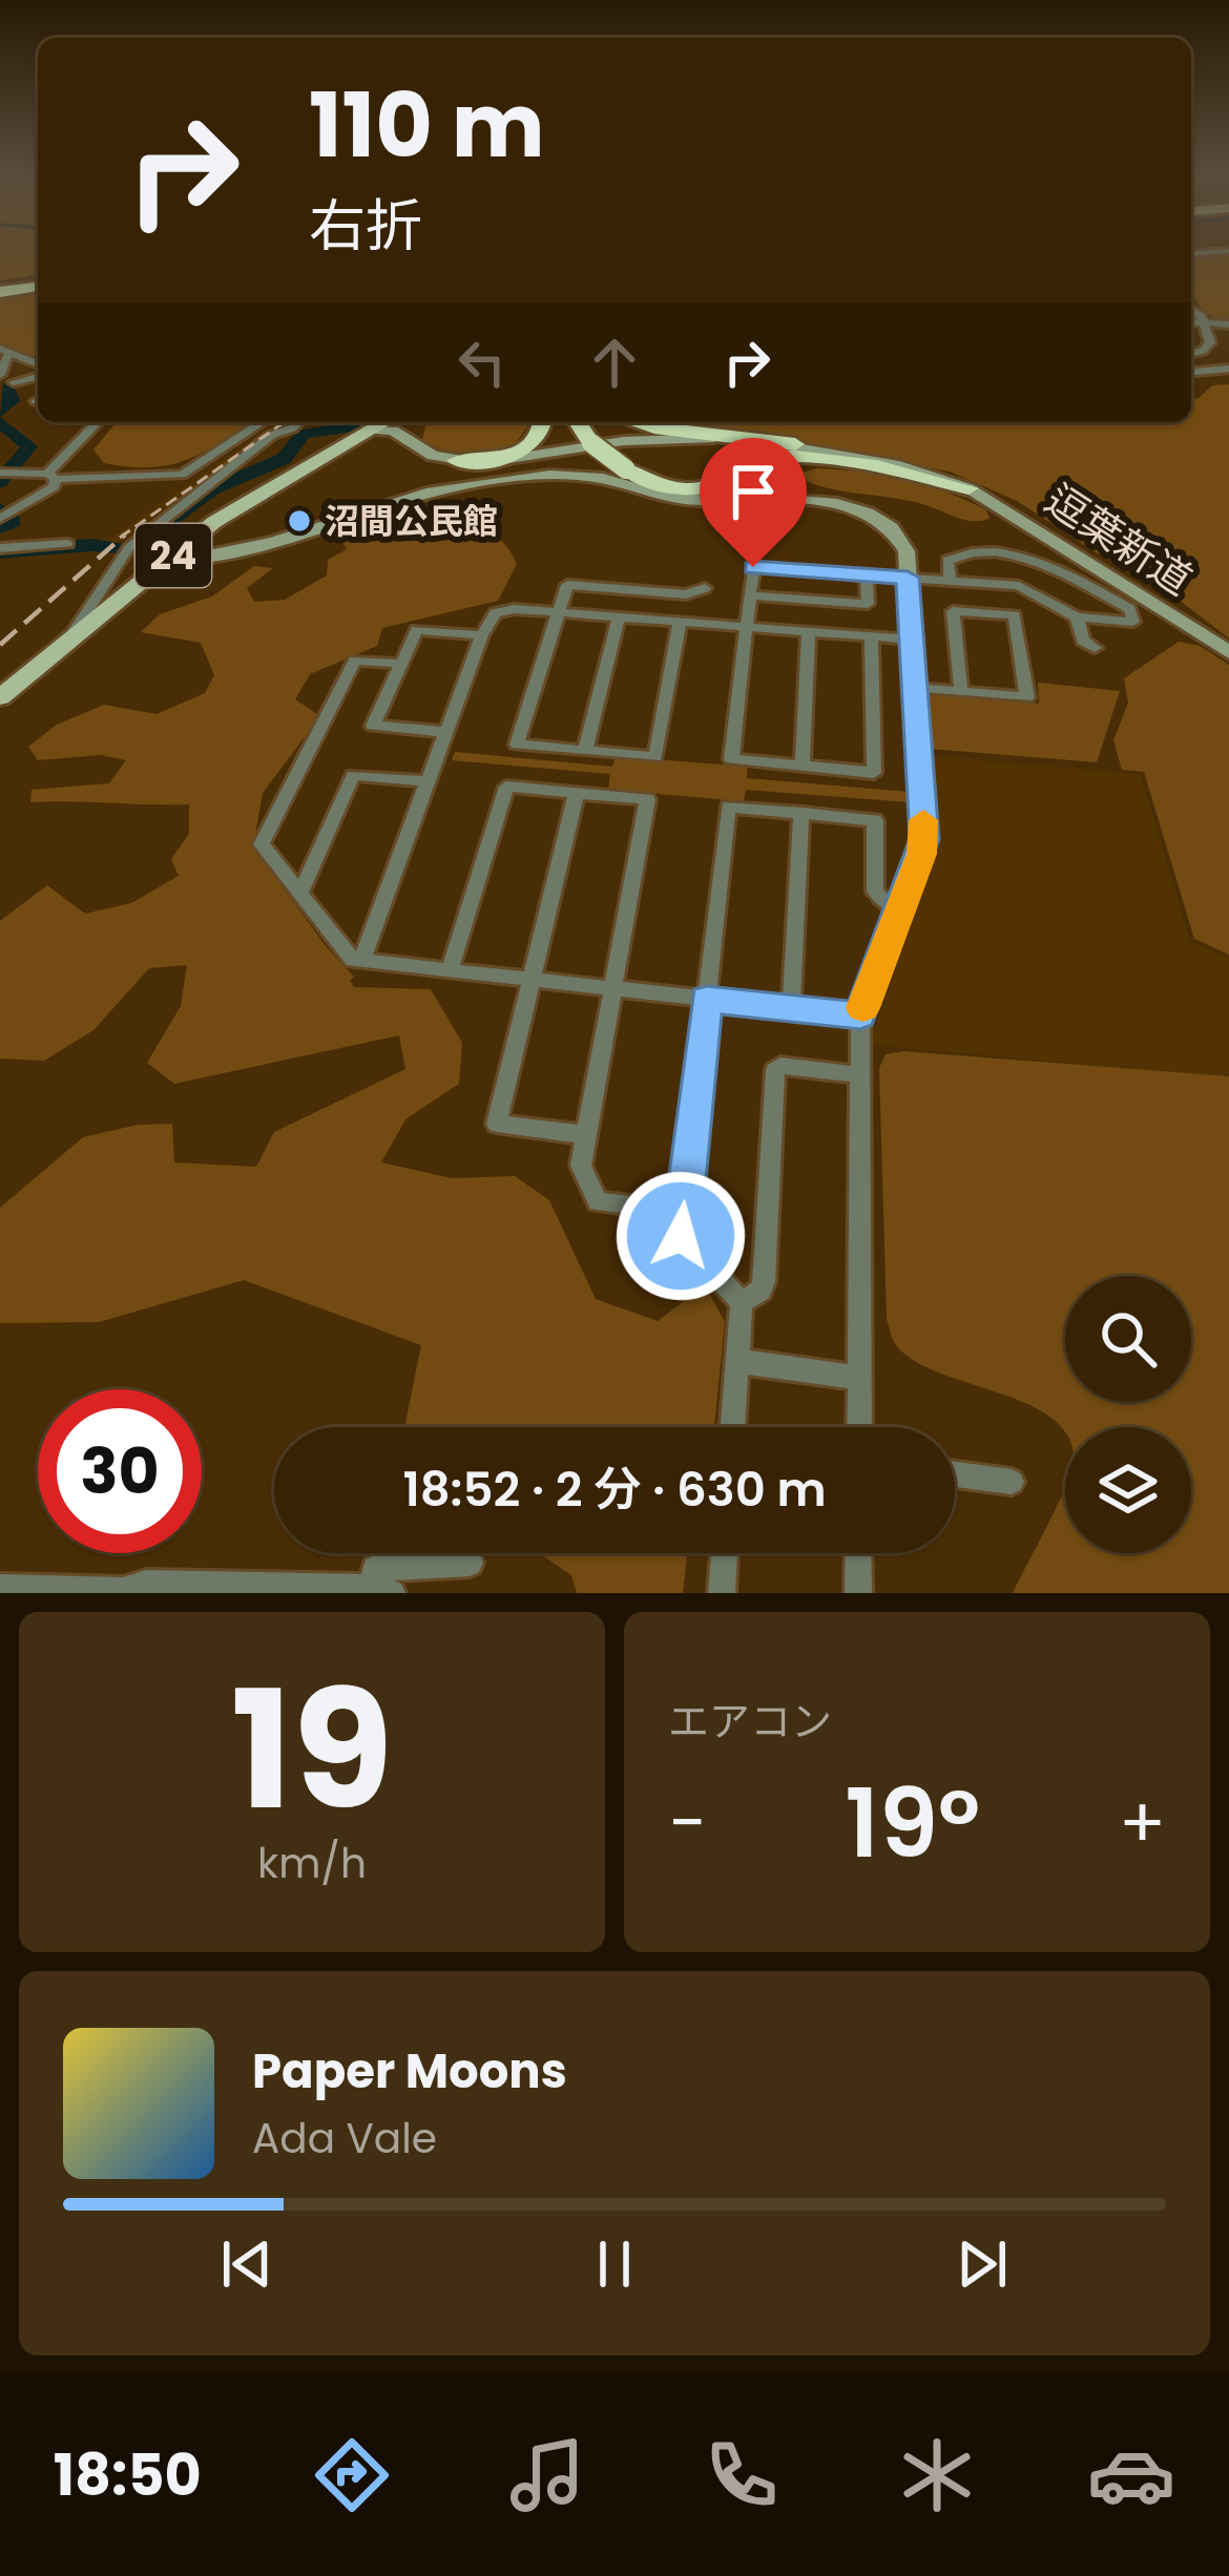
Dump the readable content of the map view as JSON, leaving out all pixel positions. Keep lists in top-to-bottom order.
{
  "streets": {
    "main road": ["24"],
    "street": ["逗葉新道"]
  },
  "crossings": [
    ["逗葉新道", "24"]
  ],
  "places": ["沼間公民館"],
  "page": {
    "turn": ["110 m", "右折"],
    "limit": "30",
    "trip": "18:52 · 2 分 · 630 m",
    "tile": [
      ["19", "km/h"],
      "エアコン"
    ],
    "heat": ["−", "19°", "+"],
    "song": ["Paper Moons", "Ada Vale"],
    "tabs": "18:50"
  }
}
